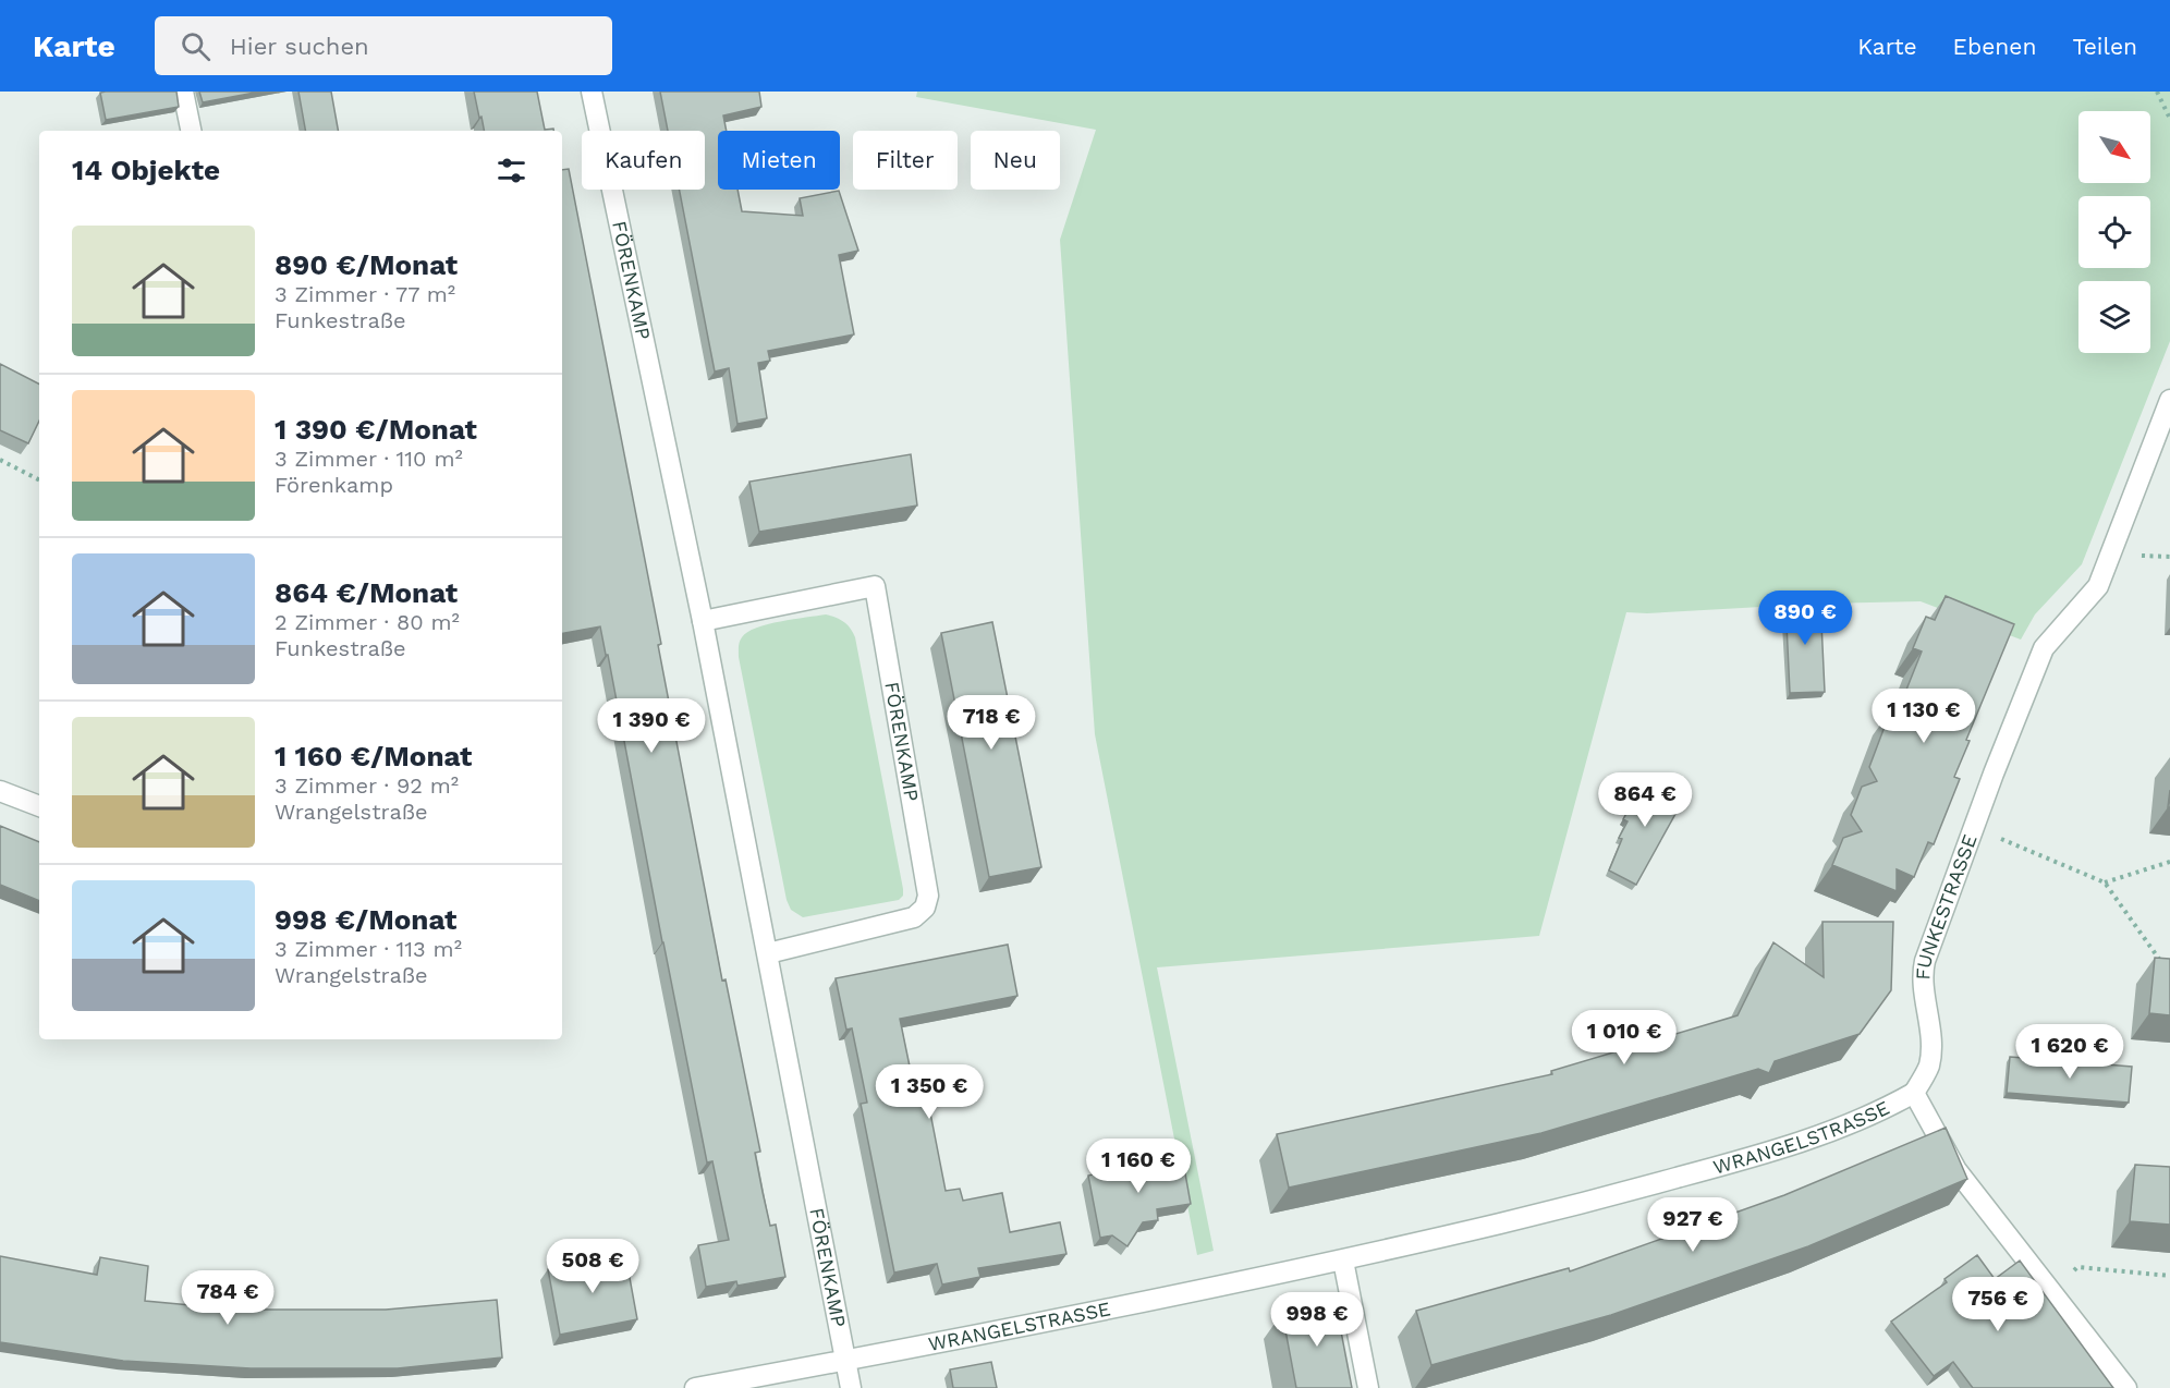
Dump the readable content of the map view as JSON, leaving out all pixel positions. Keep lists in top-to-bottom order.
{
  "streets": {
    "street": ["FÖRENKAMP", "FUNKESTRASSE", "WRANGELSTRASSE"]
  },
  "crossings": [
    ["FÖRENKAMP", "WRANGELSTRASSE"],
    ["FUNKESTRASSE", "WRANGELSTRASSE"]
  ],
  "north": "bottom right",
  "page": {
    "header": "Karte",
    "search": "Hier suchen",
    "nav": ["Karte", "Ebenen", "Teilen"],
    "chip": [
      "Kaufen",
      "Mieten",
      "Filter",
      "Neu"
    ],
    "heading": "14 Objekte",
    "list": [
      {
        "name": "890 €/Monat",
        "note": "3 Zimmer · 77 m² · Funkestraße"
      },
      {
        "name": "1 390 €/Monat",
        "note": "3 Zimmer · 110 m² · Förenkamp"
      },
      {
        "name": "864 €/Monat",
        "note": "2 Zimmer · 80 m² · Funkestraße"
      },
      {
        "name": "1 160 €/Monat",
        "note": "3 Zimmer · 92 m² · Wrangelstraße"
      },
      {
        "name": "998 €/Monat",
        "note": "3 Zimmer · 113 m² · Wrangelstraße"
      }
    ],
    "price": [
      "890 €",
      "1 130 €",
      "718 €",
      "1 390 €",
      "864 €",
      "1 010 €",
      "1 620 €",
      "1 350 €",
      "1 160 €",
      "927 €",
      "508 €",
      "784 €",
      "756 €",
      "998 €"
    ]
  }
}
